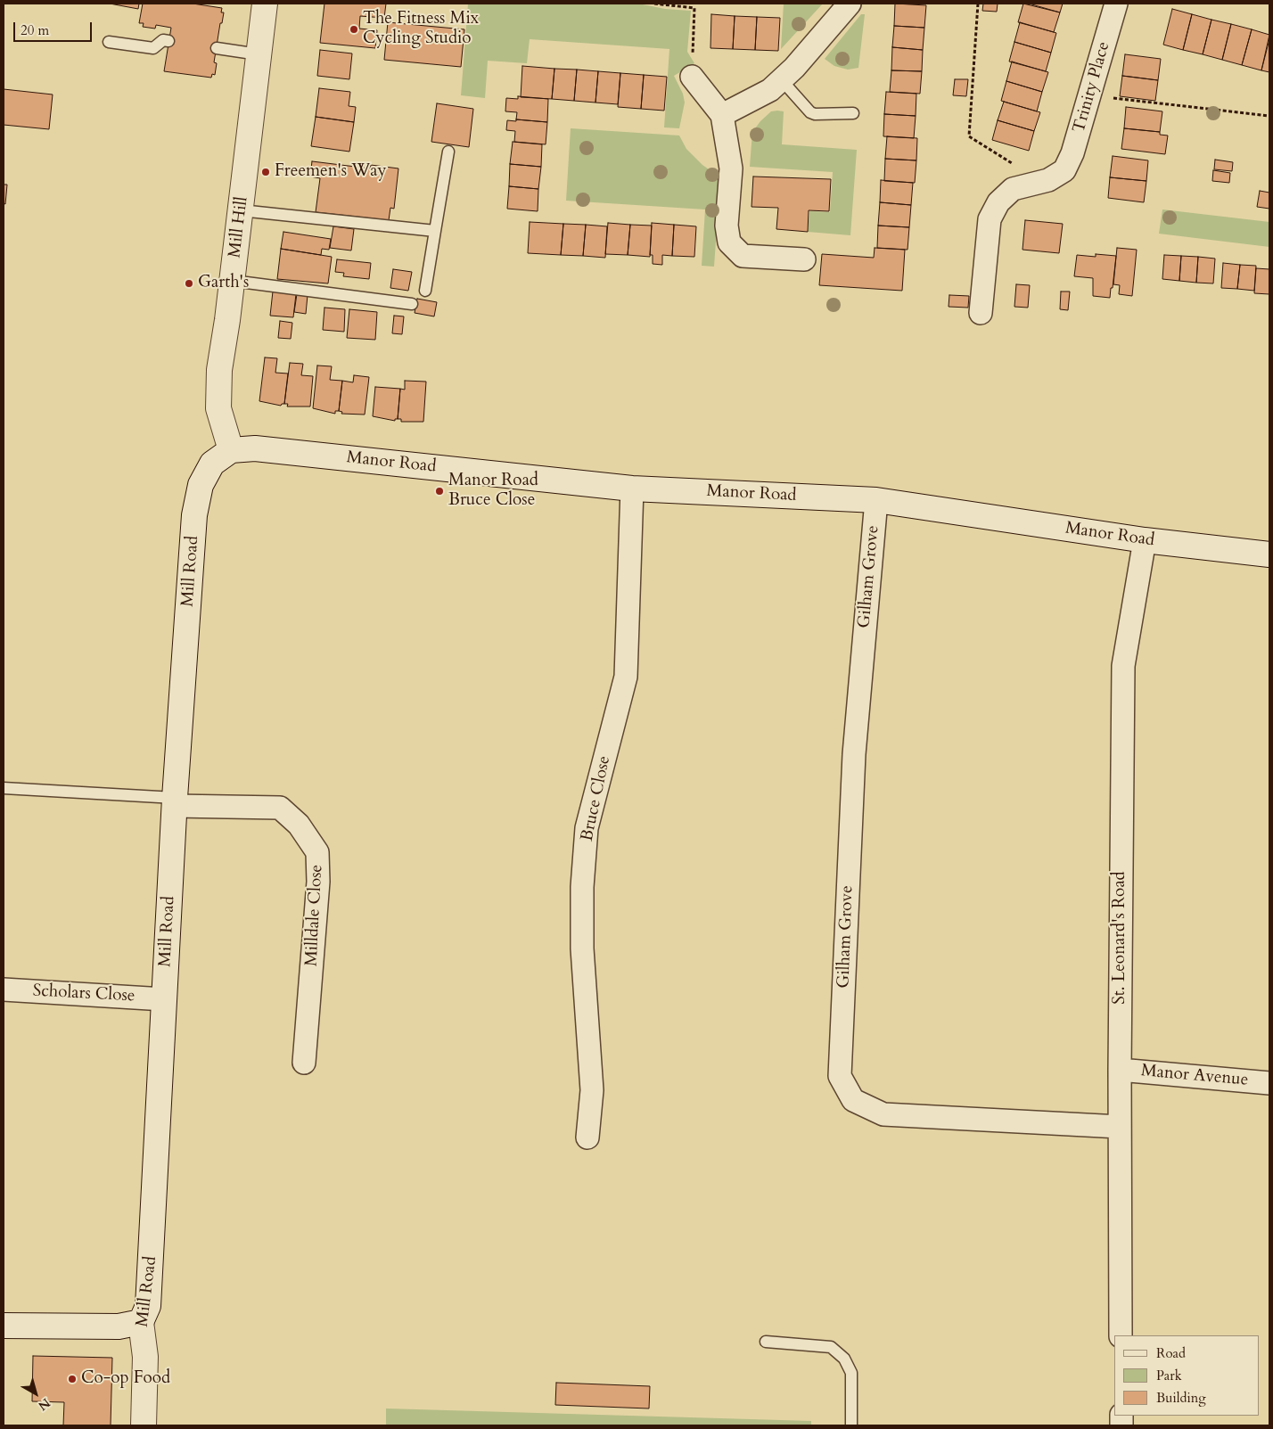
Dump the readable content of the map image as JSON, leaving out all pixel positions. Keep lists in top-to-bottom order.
{
  "streets": {
    "main road": ["Mill Hill", "Manor Road", "Mill Road"],
    "street": [
      "Trinity Place",
      "Gilham Grove",
      "Bruce Close",
      "Milldale Close",
      "St. Leonard's Road",
      "Scholars Close",
      "Manor Avenue"
    ]
  },
  "crossings": [
    ["Mill Hill", "Manor Road"],
    ["Mill Hill", "Mill Road"],
    ["Manor Road", "Mill Road"],
    ["Manor Road", "Gilham Grove"],
    ["Manor Road", "Bruce Close"],
    ["Manor Road", "St. Leonard's Road"],
    ["Mill Road", "Milldale Close"],
    ["Mill Road", "Scholars Close"],
    ["Gilham Grove", "St. Leonard's Road"],
    ["St. Leonard's Road", "Manor Avenue"]
  ],
  "places": [
    "The Fitness Mix Cycling Studio",
    "Freemen's Way",
    "Garth's",
    "Manor Road Bruce Close",
    "Co-op Food"
  ],
  "legend": ["Road", "Park", "Building"],
  "scale_bar": "20 m",
  "north": "bottom right"
}
